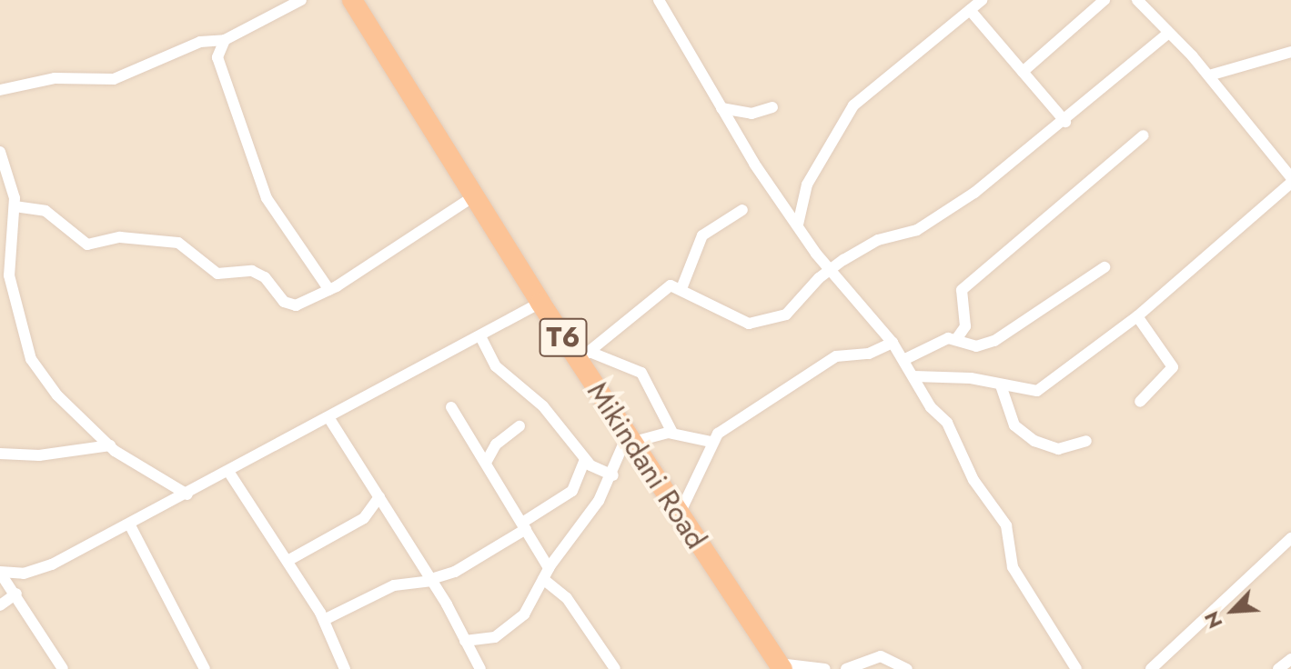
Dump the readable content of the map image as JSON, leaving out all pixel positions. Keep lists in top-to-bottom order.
{
  "streets": {
    "highway": ["T6", "Mikindani Road"]
  },
  "north": "bottom left"
}
